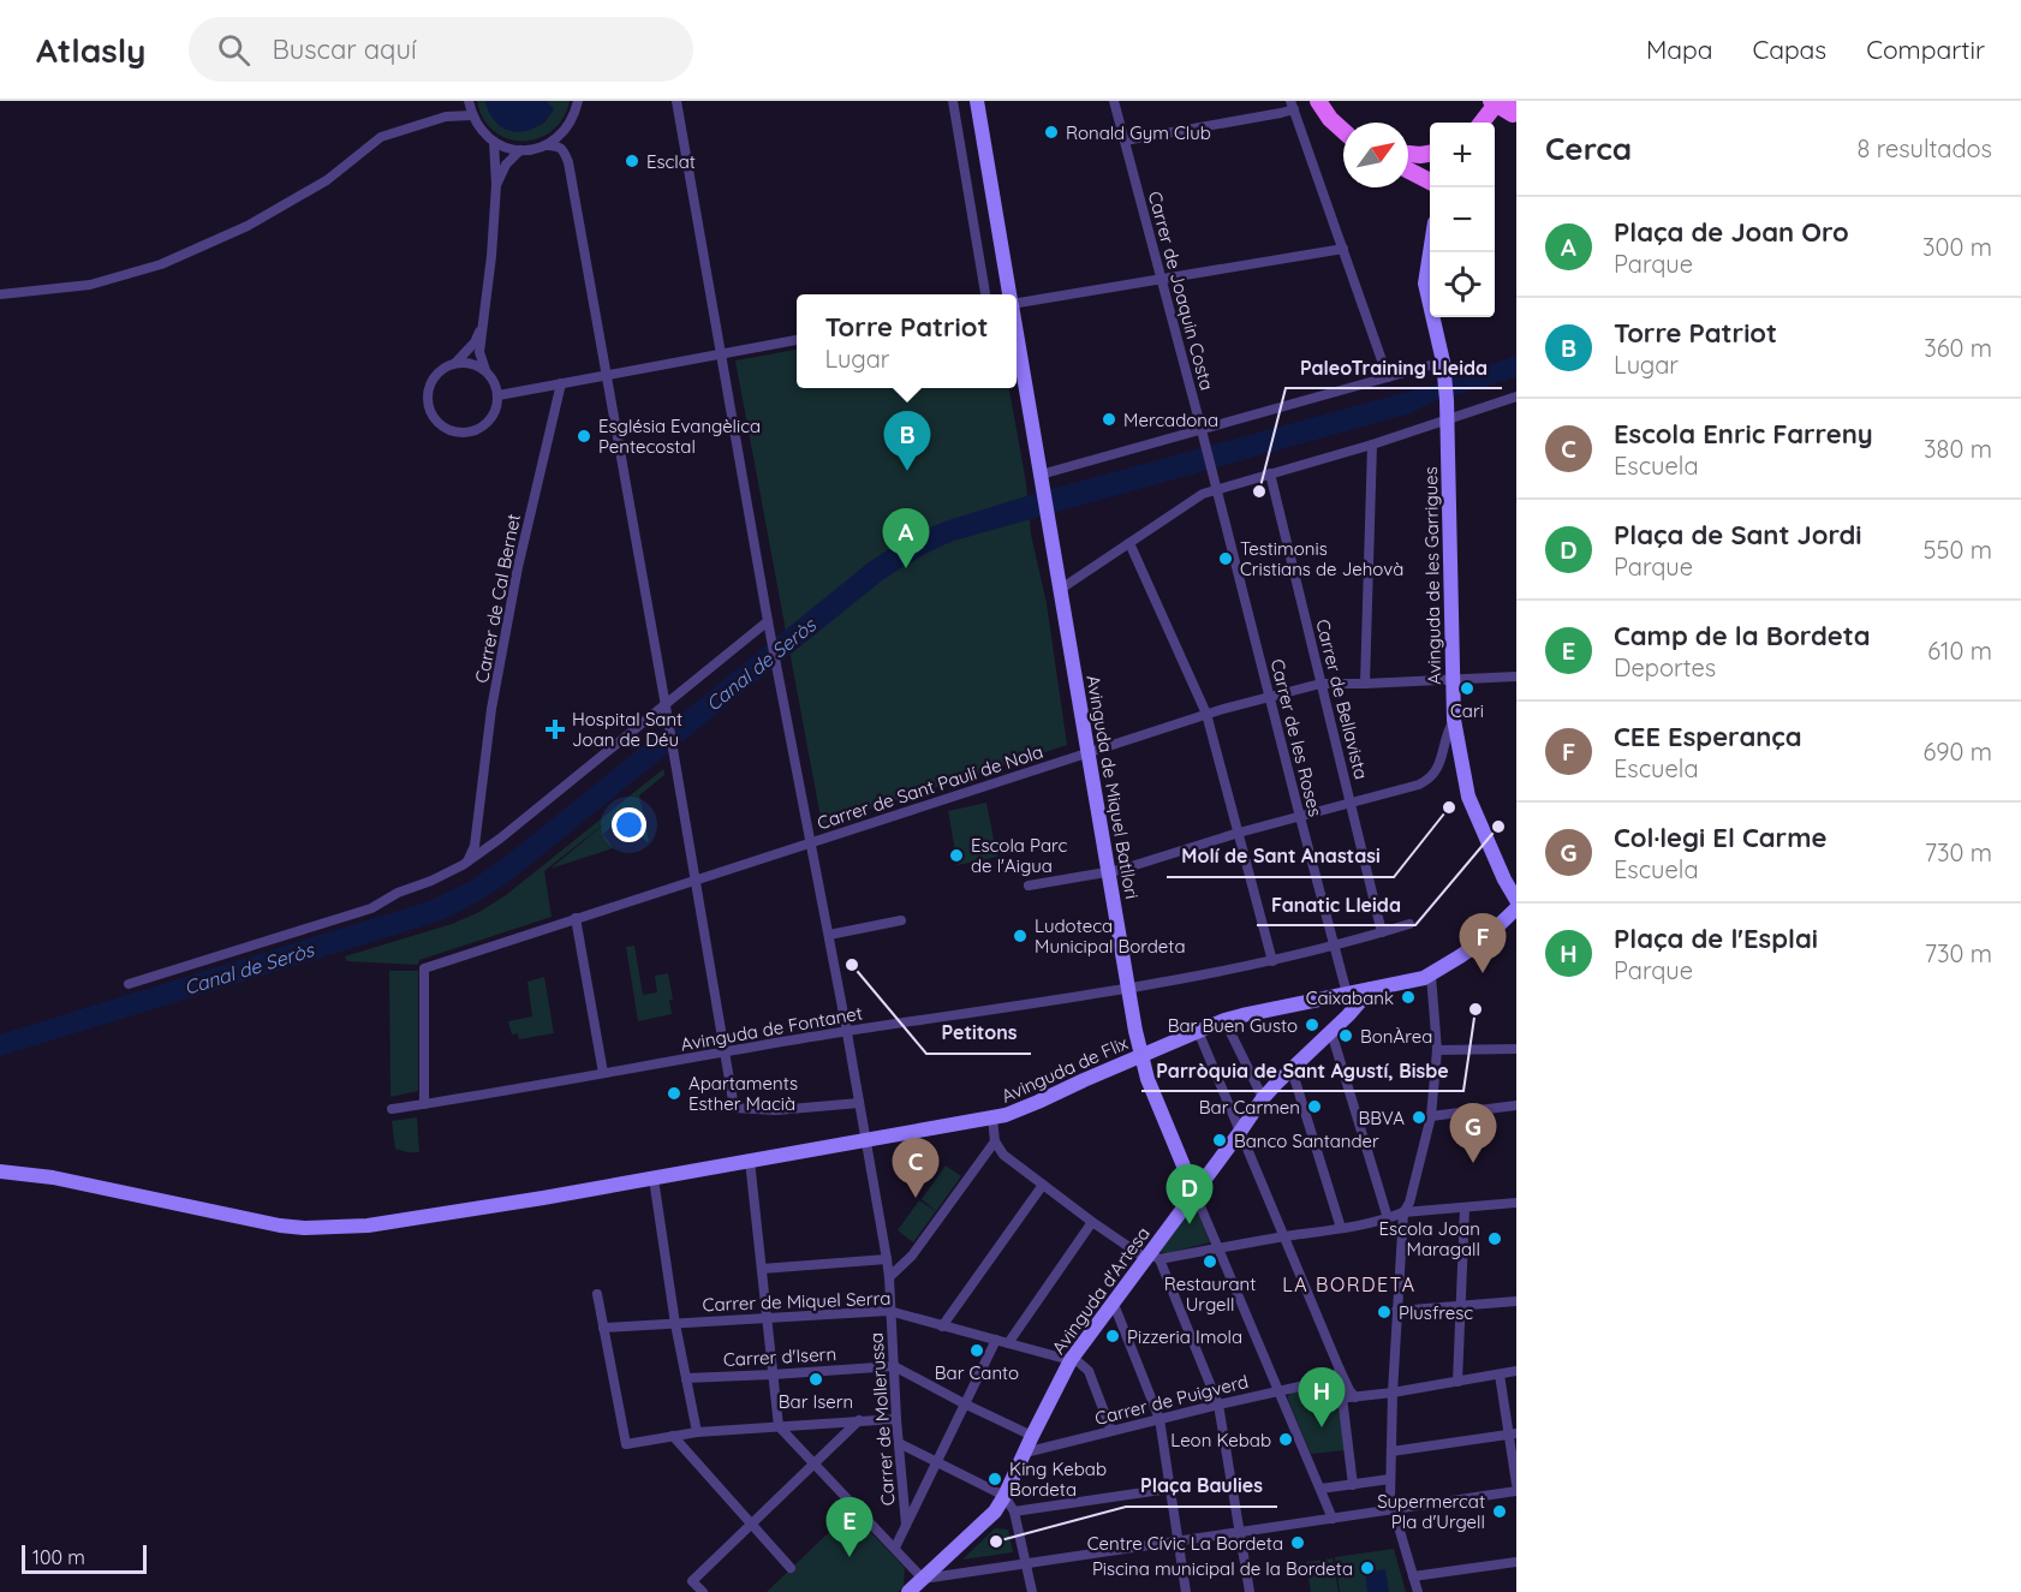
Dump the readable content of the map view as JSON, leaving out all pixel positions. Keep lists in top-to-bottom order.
{
  "streets": {
    "main road": [
      "Avinguda de les Garrigues",
      "Avinguda de Miquel Batllori",
      "Avinguda de Flix",
      "Avinguda d'Artesa"
    ],
    "street": [
      "Carrer de Joaquin Costa",
      "Carrer de Cal Bernet",
      "Carrer de Bellavista",
      "Carrer de les Roses",
      "Carrer de Sant Paulí de Nola",
      "Avinguda de Fontanet",
      "Carrer de Miquel Serra",
      "Carrer d'Isern",
      "Carrer de Puigverd",
      "Carrer de Mollerussa"
    ]
  },
  "crossings": [
    ["Carrer de Joaquin Costa", "Carrer de les Roses"],
    ["Avinguda de les Garrigues", "Carrer de Sant Paulí de Nola"],
    ["Carrer de Bellavista", "Carrer de Sant Paulí de Nola"],
    ["Carrer de Bellavista", "Avinguda de Fontanet"],
    ["Carrer de les Roses", "Carrer de Sant Paulí de Nola"],
    ["Carrer de les Roses", "Avinguda de Fontanet"],
    ["Carrer de les Roses", "Avinguda de Flix"],
    ["Carrer de Sant Paulí de Nola", "Avinguda de Miquel Batllori"],
    ["Carrer de Sant Paulí de Nola", "Avinguda de Fontanet"],
    ["Carrer de Sant Paulí de Nola", "Carrer de Mollerussa"],
    ["Avinguda de Miquel Batllori", "Avinguda de Fontanet"],
    ["Avinguda de Miquel Batllori", "Avinguda de Flix"],
    ["Avinguda de Miquel Batllori", "Avinguda d'Artesa"],
    ["Avinguda de Fontanet", "Carrer de Mollerussa"],
    ["Avinguda de Flix", "Avinguda d'Artesa"],
    ["Avinguda de Flix", "Carrer de Mollerussa"],
    ["Avinguda d'Artesa", "Carrer de Miquel Serra"],
    ["Avinguda d'Artesa", "Carrer de Puigverd"],
    ["Carrer de Miquel Serra", "Carrer de Mollerussa"],
    ["Carrer d'Isern", "Carrer de Mollerussa"]
  ],
  "districts": ["LA BORDETA"],
  "water": ["Canal de Seròs"],
  "places": {
    "other": [
      "Ronald Gym Club",
      "Esclat",
      "Mercadona",
      "Església Evangèlica Pentecostal",
      "PaleoTraining Lleida",
      "Testimonis Cristians de Jehovà",
      "Cari",
      "Molí de Sant Anastasi",
      "Fanatic Lleida",
      "Escola Parc de l'Aigua",
      "Ludoteca Municipal Bordeta",
      "Petitons",
      "Caixabank",
      "Parròquia de Sant Agustí, Bisbe",
      "Bar Buen Gusto",
      "BonÀrea",
      "Apartaments Esther Macià",
      "Bar Carmen",
      "BBVA",
      "Banco Santander",
      "Escola Joan Maragall",
      "Restaurant Urgell",
      "Plusfresc",
      "Pizzeria Imola",
      "Bar Canto",
      "Bar Isern",
      "Leon Kebab",
      "King Kebab Bordeta",
      "Supermercat Pla d'Urgell",
      "Plaça Baulies",
      "Centre Cívic La Bordeta",
      "Piscina municipal de la Bordeta"
    ],
    "health": ["Hospital Sant Joan de Déu"]
  },
  "scale_bar": "100 m",
  "north": "top right",
  "page": {
    "header": "Atlasly",
    "search": "Buscar aquí",
    "nav": ["Mapa", "Capas", "Compartir"],
    "heading": ["Cerca", "8 resultados"],
    "map_buttons": ["+", "−"],
    "list": [
      {
        "mark": "A",
        "name": "Plaça de Joan Oro",
        "note": "Parque",
        "value": "300 m"
      },
      {
        "mark": "B",
        "name": "Torre Patriot",
        "note": "Lugar",
        "value": "360 m"
      },
      {
        "mark": "C",
        "name": "Escola Enric Farreny",
        "note": "Escuela",
        "value": "380 m"
      },
      {
        "mark": "D",
        "name": "Plaça de Sant Jordi",
        "note": "Parque",
        "value": "550 m"
      },
      {
        "mark": "E",
        "name": "Camp de la Bordeta",
        "note": "Deportes",
        "value": "610 m"
      },
      {
        "mark": "F",
        "name": "CEE Esperança",
        "note": "Escuela",
        "value": "690 m"
      },
      {
        "mark": "G",
        "name": "Col·legi El Carme",
        "note": "Escuela",
        "value": "730 m"
      },
      {
        "mark": "H",
        "name": "Plaça de l'Esplai",
        "note": "Parque",
        "value": "730 m"
      }
    ],
    "popup": ["Torre Patriot", "Lugar"],
    "pins": [
      "B",
      "A",
      "F",
      "G",
      "C",
      "D",
      "H",
      "E"
    ],
    "scale": "100 m"
  }
}
